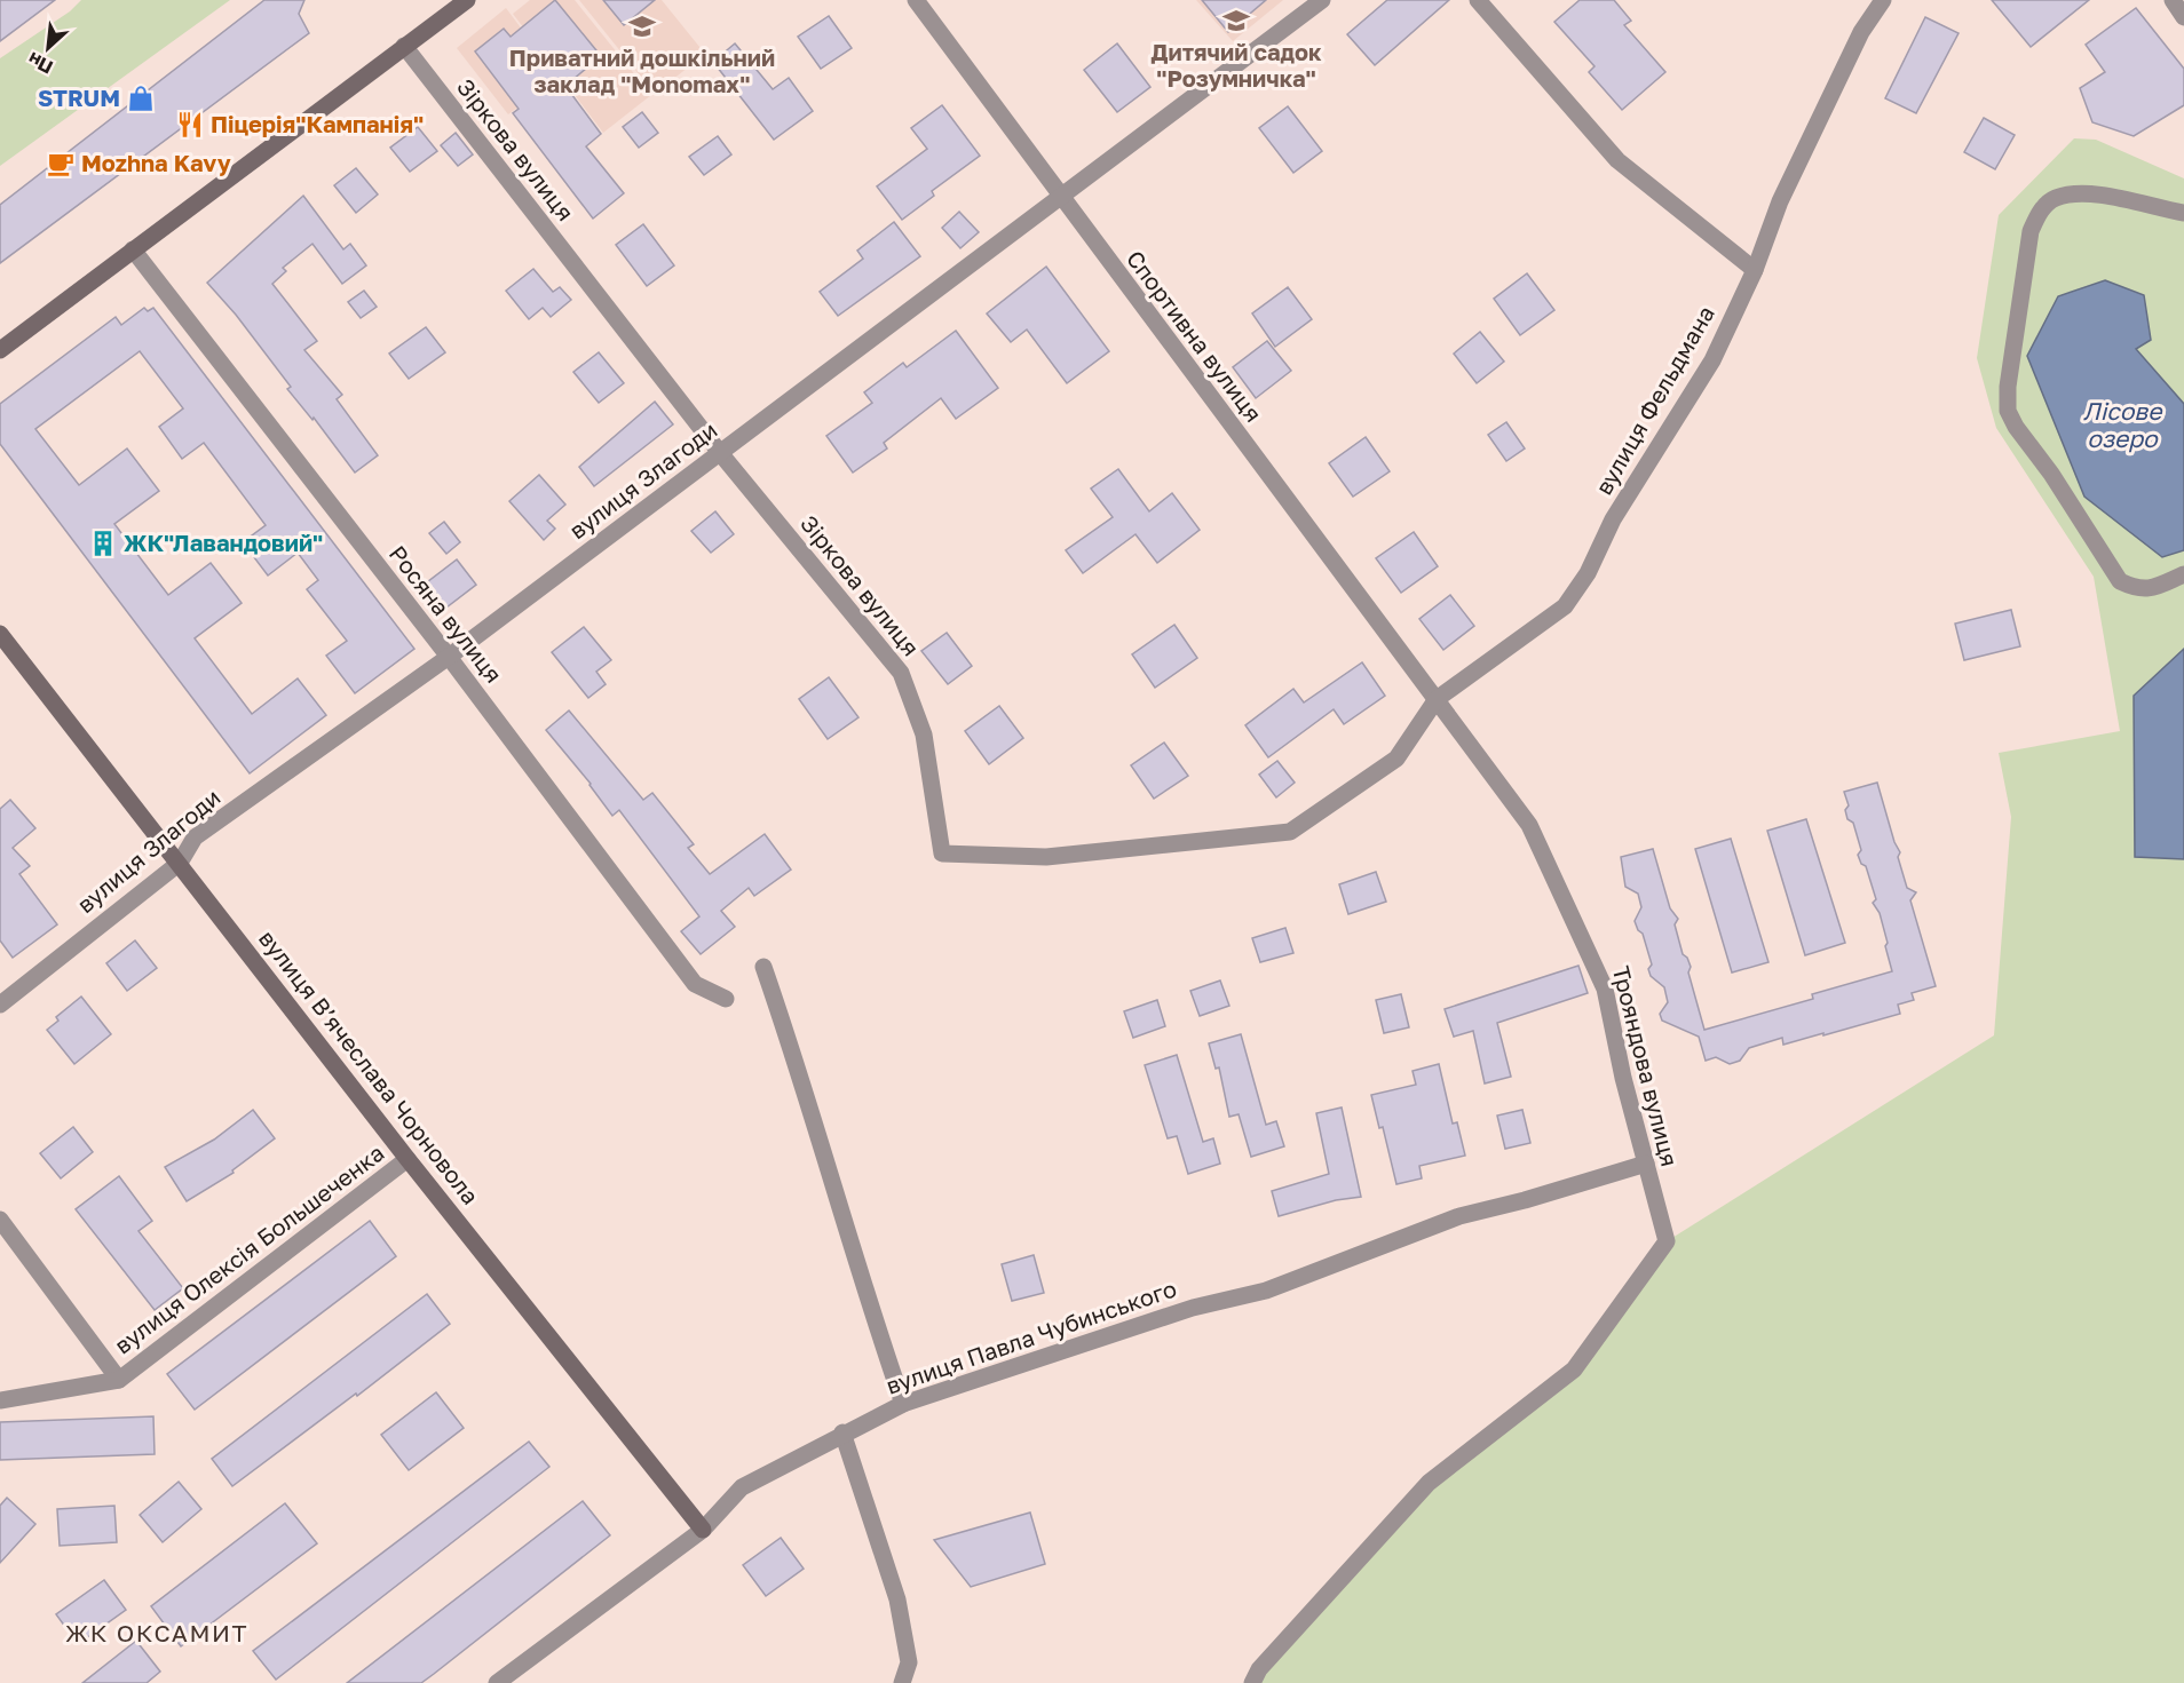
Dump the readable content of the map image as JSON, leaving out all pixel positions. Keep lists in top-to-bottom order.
{
  "streets": {
    "street": [
      "Зіркова вулиця",
      "Спортивна вулиця",
      "вулиця Фельдмана",
      "вулиця Злагоди",
      "Росяна вулиця",
      "Трояндова вулиця",
      "вулиця Вʼячеслава Чорновола",
      "вулиця Олексія Большеченка",
      "вулиця Павла Чубинського"
    ]
  },
  "crossings": [
    ["Зіркова вулиця", "Спортивна вулиця"],
    ["Зіркова вулиця", "вулиця Фельдмана"],
    ["Зіркова вулиця", "вулиця Злагоди"],
    ["Зіркова вулиця", "Трояндова вулиця"],
    ["Спортивна вулиця", "вулиця Фельдмана"],
    ["Спортивна вулиця", "вулиця Злагоди"],
    ["Спортивна вулиця", "Трояндова вулиця"],
    ["вулиця Фельдмана", "Трояндова вулиця"],
    ["вулиця Злагоди", "Росяна вулиця"],
    ["вулиця Злагоди", "вулиця Вʼячеслава Чорновола"],
    ["Трояндова вулиця", "вулиця Павла Чубинського"],
    ["вулиця Вʼячеслава Чорновола", "вулиця Олексія Большеченка"],
    ["вулиця Вʼячеслава Чорновола", "вулиця Павла Чубинського"]
  ],
  "districts": ["ЖК ОКСАМИТ"],
  "water": ["Лісове озеро"],
  "places": {
    "school or university": ["Дитячий садок \"Розумничка\"", "Приватний дошкільний заклад \"Monomax\""],
    "shop": ["STRUM"],
    "restaurant": ["Піцерія\"Кампанія\""],
    "cafe": ["Mozhna Kavy"],
    "building": ["ЖК\"Лавандовий\""]
  },
  "north": "bottom left"
}
